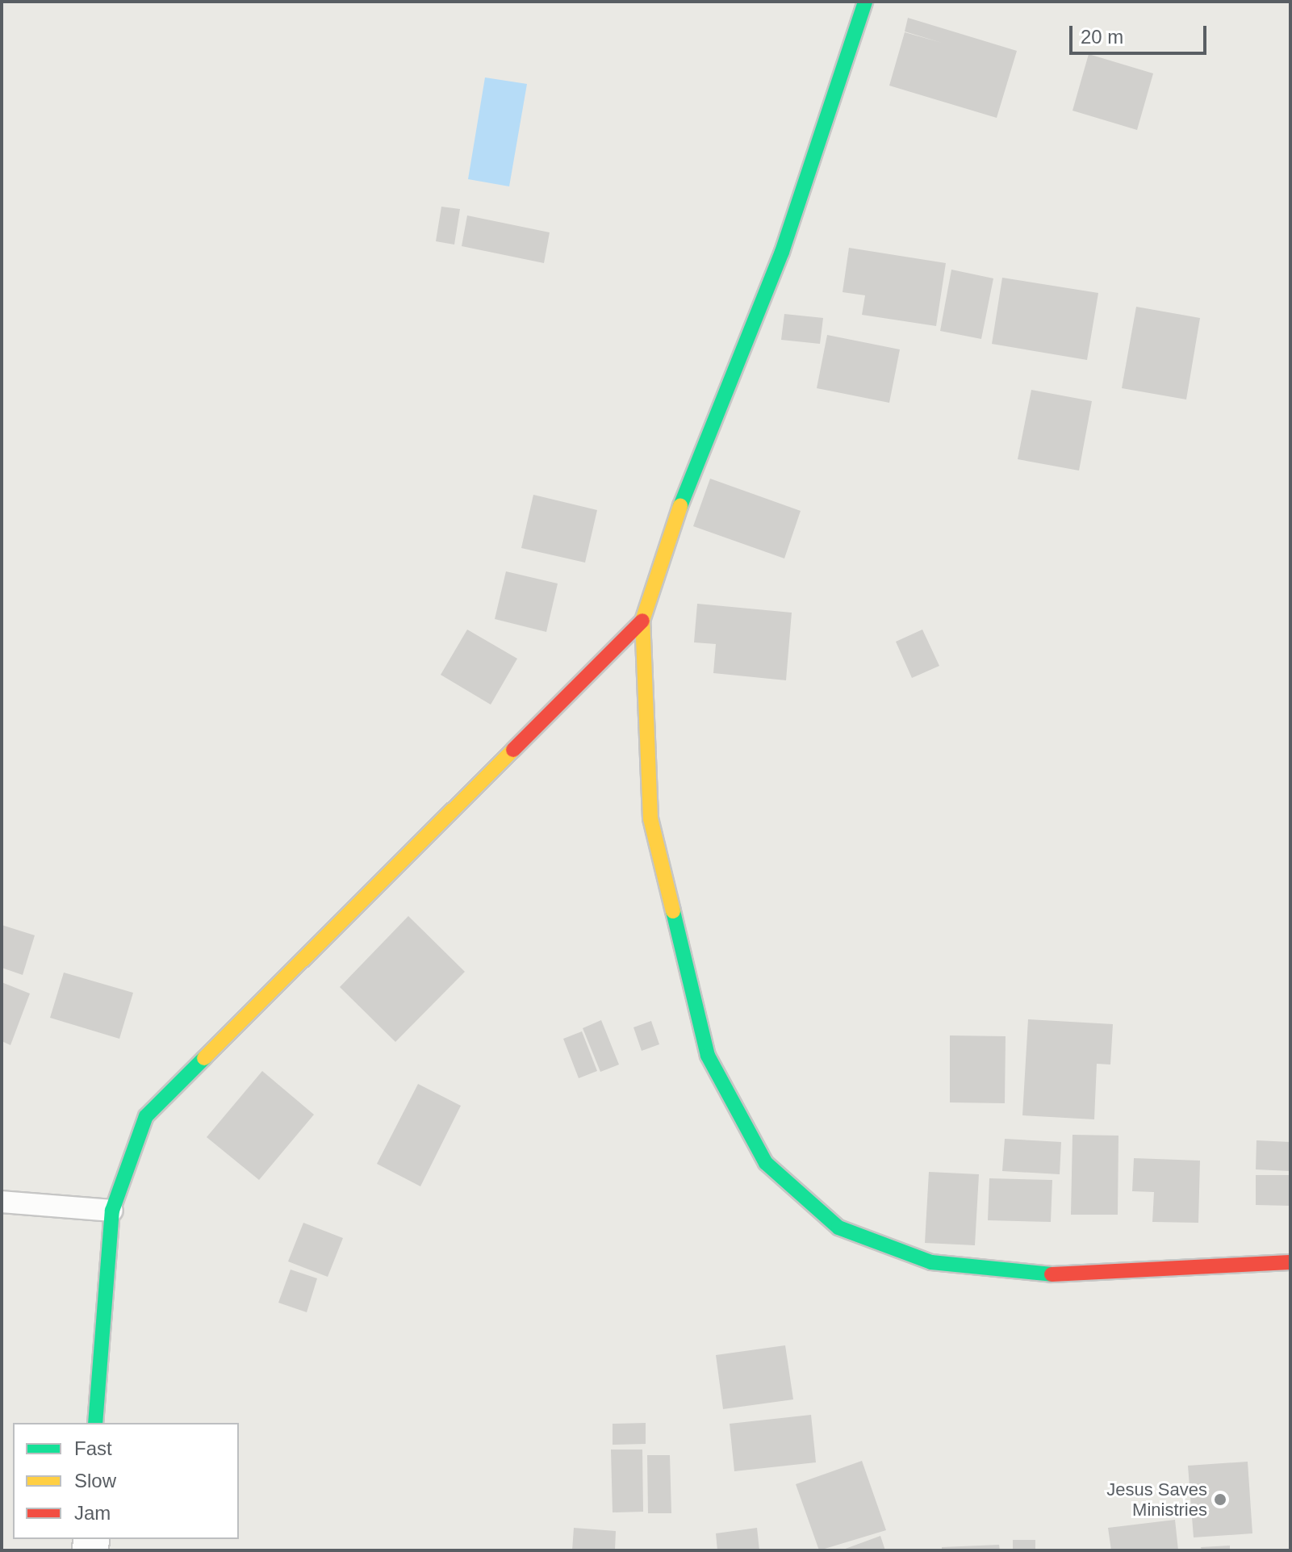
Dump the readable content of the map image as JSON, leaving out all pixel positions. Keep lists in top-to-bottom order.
{
  "places": ["Jesus Saves Ministries"],
  "legend": ["Fast", "Slow", "Jam"],
  "scale_bar": "20 m"
}
